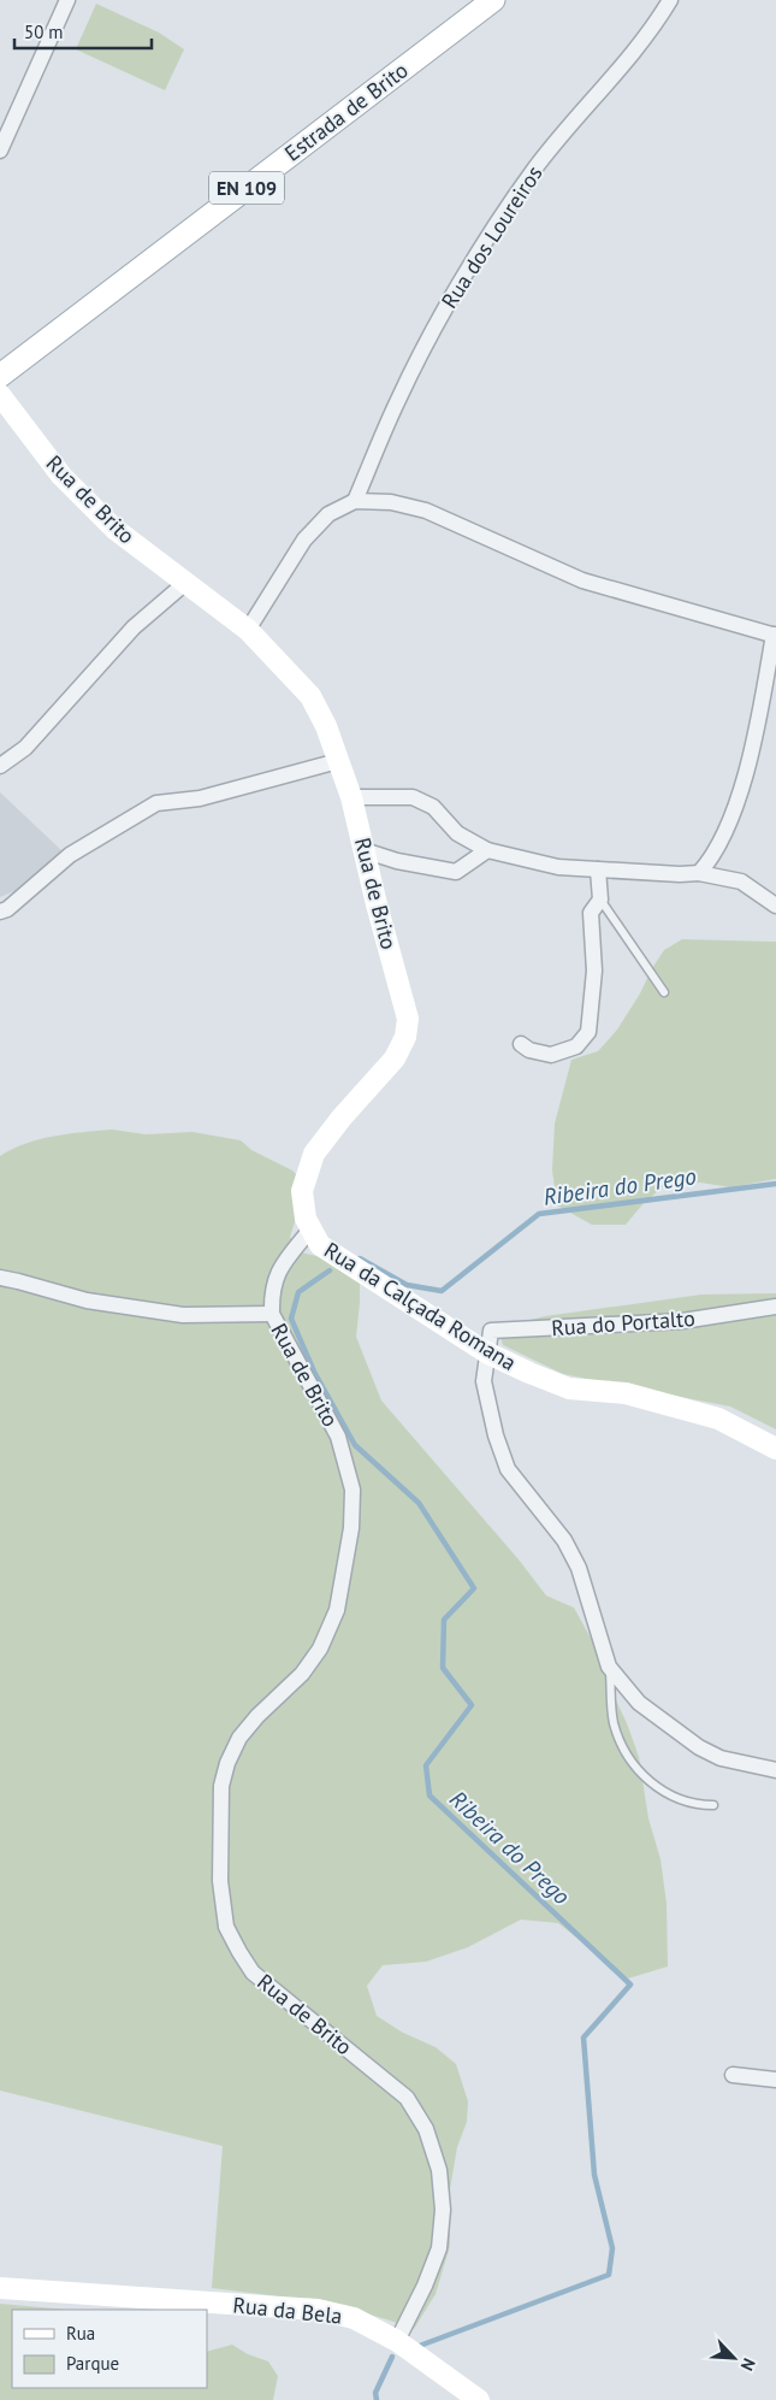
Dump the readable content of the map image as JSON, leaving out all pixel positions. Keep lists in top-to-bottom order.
{
  "streets": {
    "main road": ["Estrada de Brito", "EN 109"],
    "street": [
      "Rua dos Loureiros",
      "Rua de Brito",
      "Rua da Calçada Romana",
      "Rua do Portalto",
      "Rua da Bela"
    ]
  },
  "crossings": [
    ["Rua de Brito", "Rua da Calçada Romana"],
    ["Rua de Brito", "Rua da Bela"],
    ["Rua da Calçada Romana", "Rua do Portalto"]
  ],
  "water": ["Ribeira do Prego"],
  "legend": ["Rua", "Parque"],
  "scale_bar": "50 m",
  "north": "bottom right"
}
